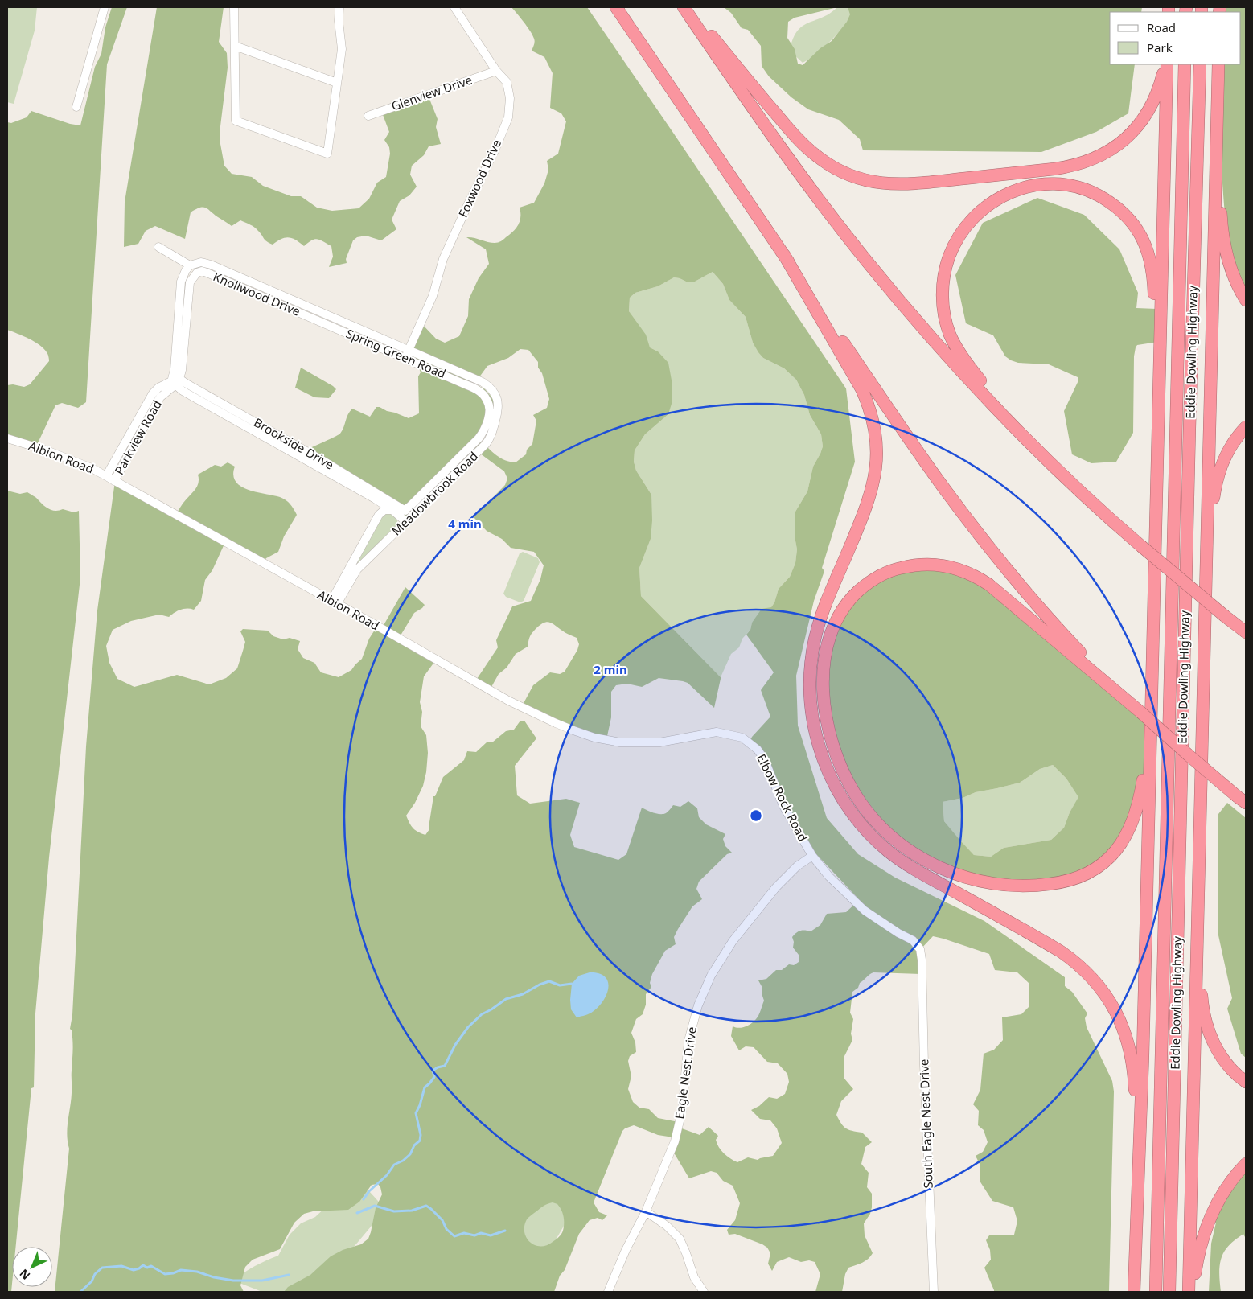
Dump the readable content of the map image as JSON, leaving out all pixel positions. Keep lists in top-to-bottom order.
{
  "streets": {
    "highway": ["Eddie Dowling Highway"],
    "street": [
      "Glenview Drive",
      "Foxwood Drive",
      "Knollwood Drive",
      "Spring Green Road",
      "Parkview Road",
      "Brookside Drive",
      "Albion Road",
      "Meadowbrook Road",
      "Elbow Rock Road",
      "Eagle Nest Drive",
      "South Eagle Nest Drive"
    ]
  },
  "crossings": [
    ["Glenview Drive", "Foxwood Drive"],
    ["Foxwood Drive", "Spring Green Road"],
    ["Foxwood Drive", "Meadowbrook Road"],
    ["Knollwood Drive", "Spring Green Road"],
    ["Knollwood Drive", "Parkview Road"],
    ["Knollwood Drive", "Brookside Drive"],
    ["Spring Green Road", "Meadowbrook Road"],
    ["Parkview Road", "Brookside Drive"],
    ["Parkview Road", "Albion Road"],
    ["Brookside Drive", "Meadowbrook Road"],
    ["Albion Road", "Meadowbrook Road"],
    ["Albion Road", "Elbow Rock Road"],
    ["Elbow Rock Road", "Eagle Nest Drive"],
    ["Elbow Rock Road", "South Eagle Nest Drive"]
  ],
  "legend": ["Road", "Park"],
  "north": "bottom left",
  "rings": ["4 min", "2 min"]
}
